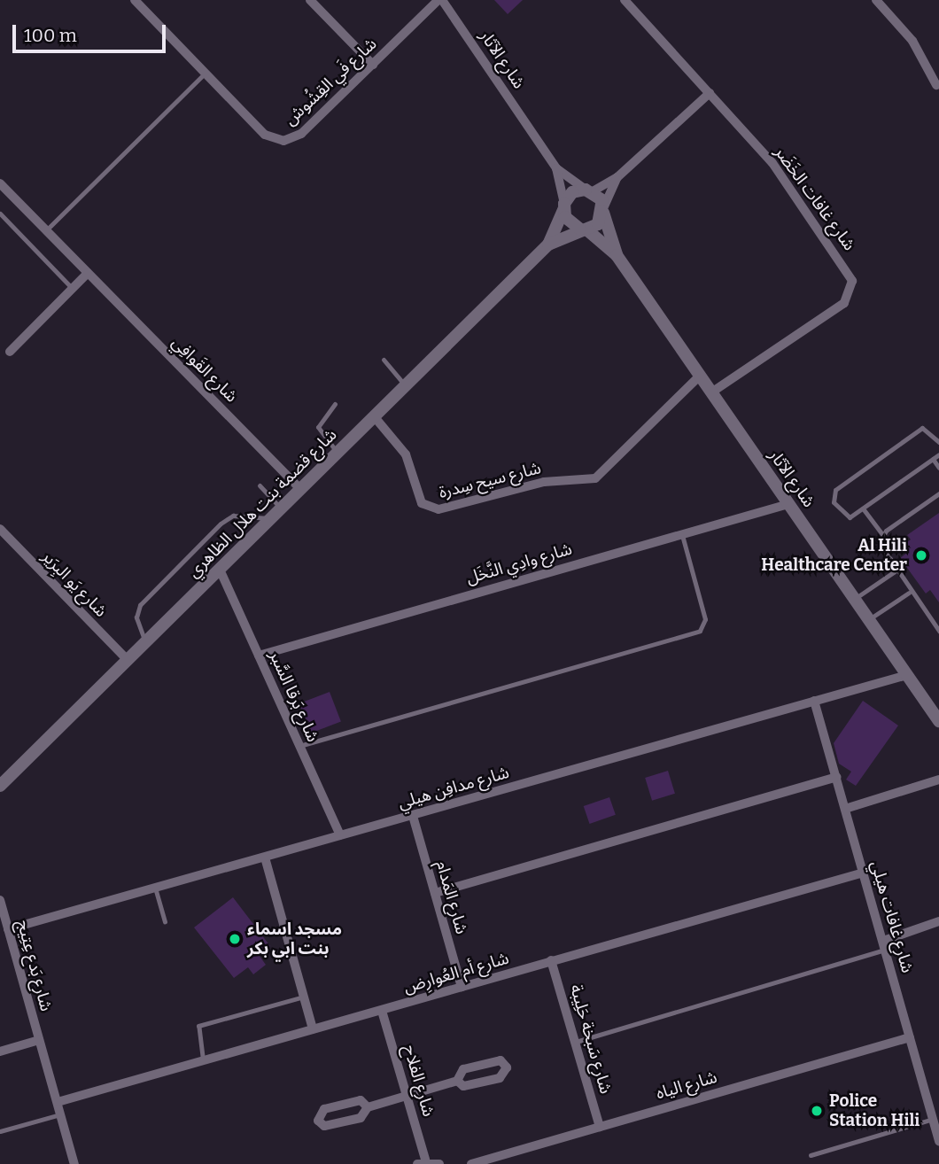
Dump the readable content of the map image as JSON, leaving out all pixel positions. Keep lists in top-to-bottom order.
{
  "streets": {
    "street": [
      "شارع الآثار",
      "شارع فَي القِشُوش",
      "شارع غافات الخَضَر",
      "شارع القَوافِي",
      "شارع سيح سِدرة",
      "شارع قضمة بنت هلال الظاهري",
      "شارع وادِي النَّخَل",
      "شارع يَو البِرَير",
      "شارع بَرقا السَّبر",
      "شارع مدافِن هيلي",
      "شارع المَدام",
      "شارع غافات هيلي",
      "شارع بَدع عِتِيج",
      "شارع أم العُوارِض",
      "شارع سَبخة حَلِيبة",
      "شارع الفلاح",
      "شارع الياه"
    ]
  },
  "crossings": [
    ["شارع الآثار", "شارع فَي القِشُوش"],
    ["شارع الآثار", "شارع غافات الخَضَر"],
    ["شارع الآثار", "شارع سيح سِدرة"],
    ["شارع الآثار", "شارع قضمة بنت هلال الظاهري"],
    ["شارع الآثار", "شارع وادِي النَّخَل"],
    ["شارع الآثار", "شارع مدافِن هيلي"],
    ["شارع القَوافِي", "شارع قضمة بنت هلال الظاهري"],
    ["شارع سيح سِدرة", "شارع قضمة بنت هلال الظاهري"],
    ["شارع قضمة بنت هلال الظاهري", "شارع يَو البِرَير"],
    ["شارع قضمة بنت هلال الظاهري", "شارع بَرقا السَّبر"],
    ["شارع وادِي النَّخَل", "شارع بَرقا السَّبر"],
    ["شارع بَرقا السَّبر", "شارع مدافِن هيلي"],
    ["شارع مدافِن هيلي", "شارع المَدام"],
    ["شارع مدافِن هيلي", "شارع غافات هيلي"],
    ["شارع مدافِن هيلي", "شارع بَدع عِتِيج"],
    ["شارع المَدام", "شارع أم العُوارِض"],
    ["شارع غافات هيلي", "شارع أم العُوارِض"],
    ["شارع غافات هيلي", "شارع الياه"],
    ["شارع بَدع عِتِيج", "شارع أم العُوارِض"],
    ["شارع أم العُوارِض", "شارع سَبخة حَلِيبة"],
    ["شارع أم العُوارِض", "شارع الفلاح"],
    ["شارع سَبخة حَلِيبة", "شارع الياه"]
  ],
  "places": ["Al Hili Healthcare Center", "مسجد اسماء بنت ابي بكر", "Police Station Hili"],
  "scale_bar": "100 m"
}
